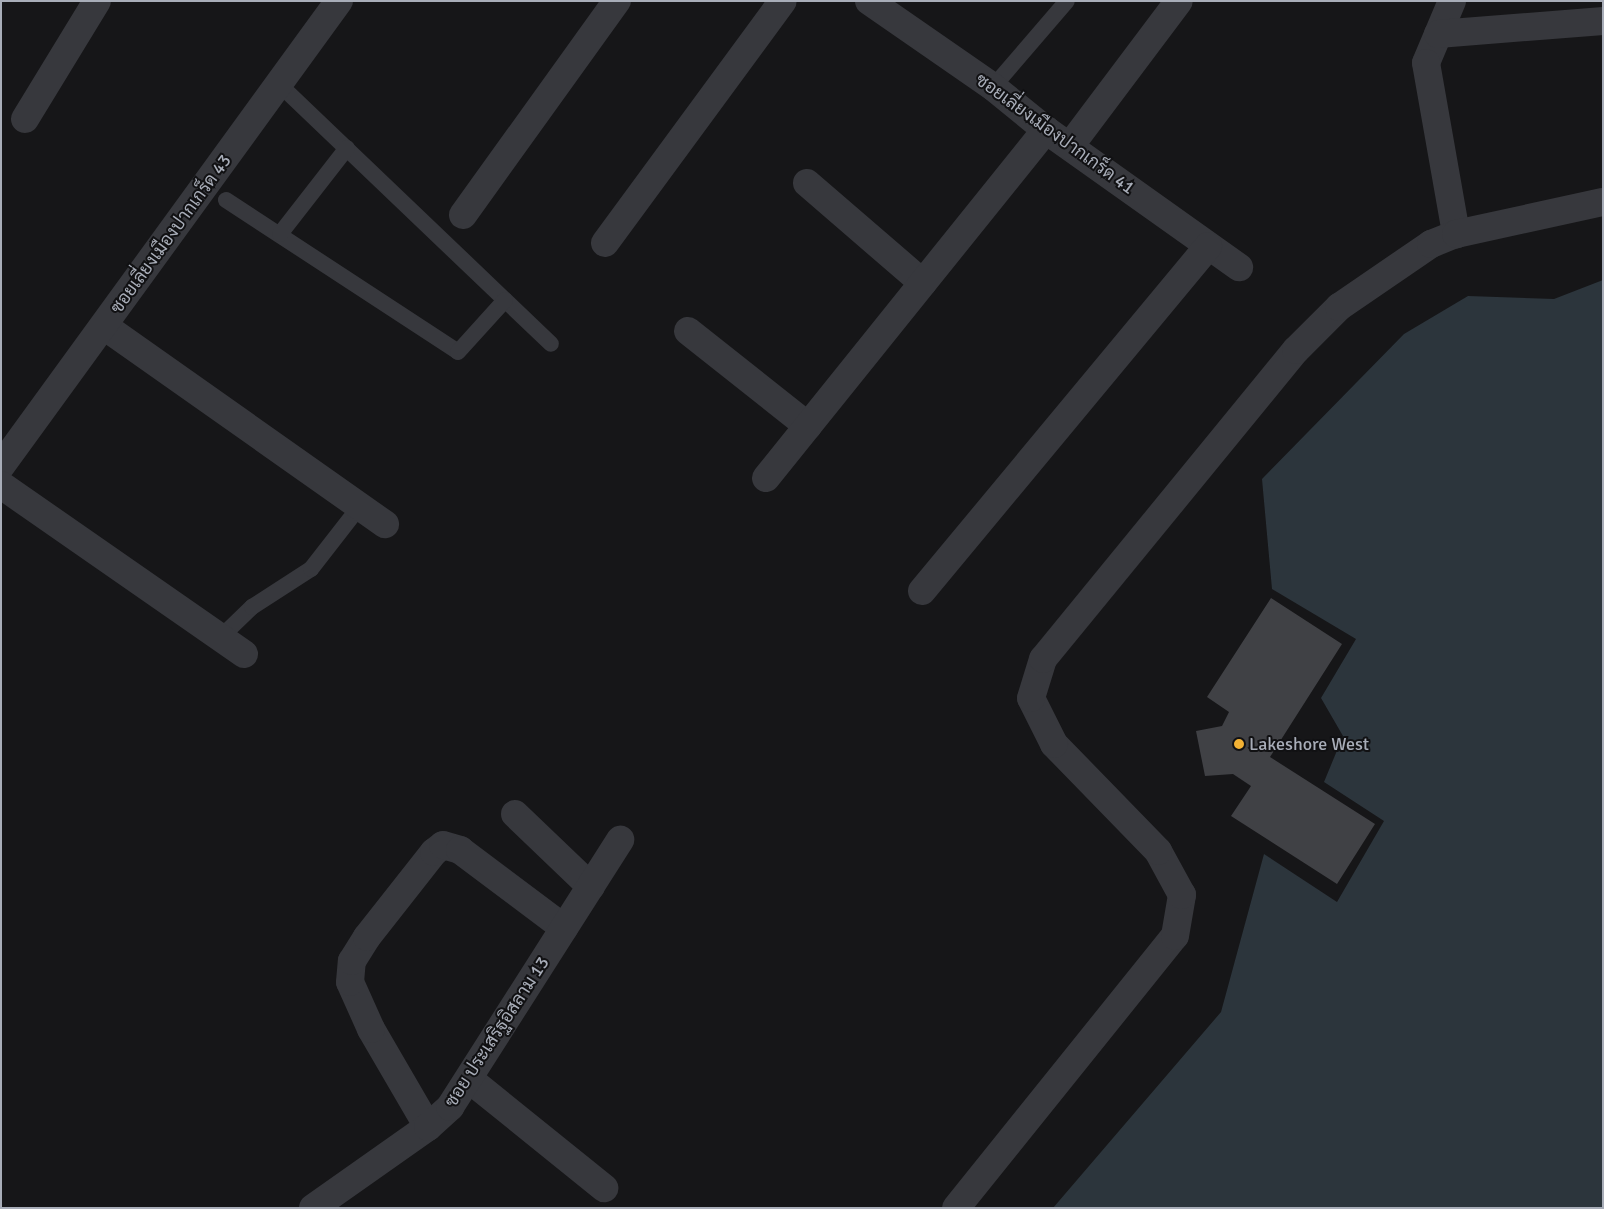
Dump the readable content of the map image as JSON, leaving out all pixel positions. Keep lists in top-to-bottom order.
{
  "streets": {
    "street": ["ซอยเลี่ยงเมืองปากเกร็ด 41", "ซอยเลี่ยงเมืองปากเกร็ด 43", "ซอย ประเสริฐอิสลาม 13"]
  },
  "places": ["Lakeshore West"]
}
